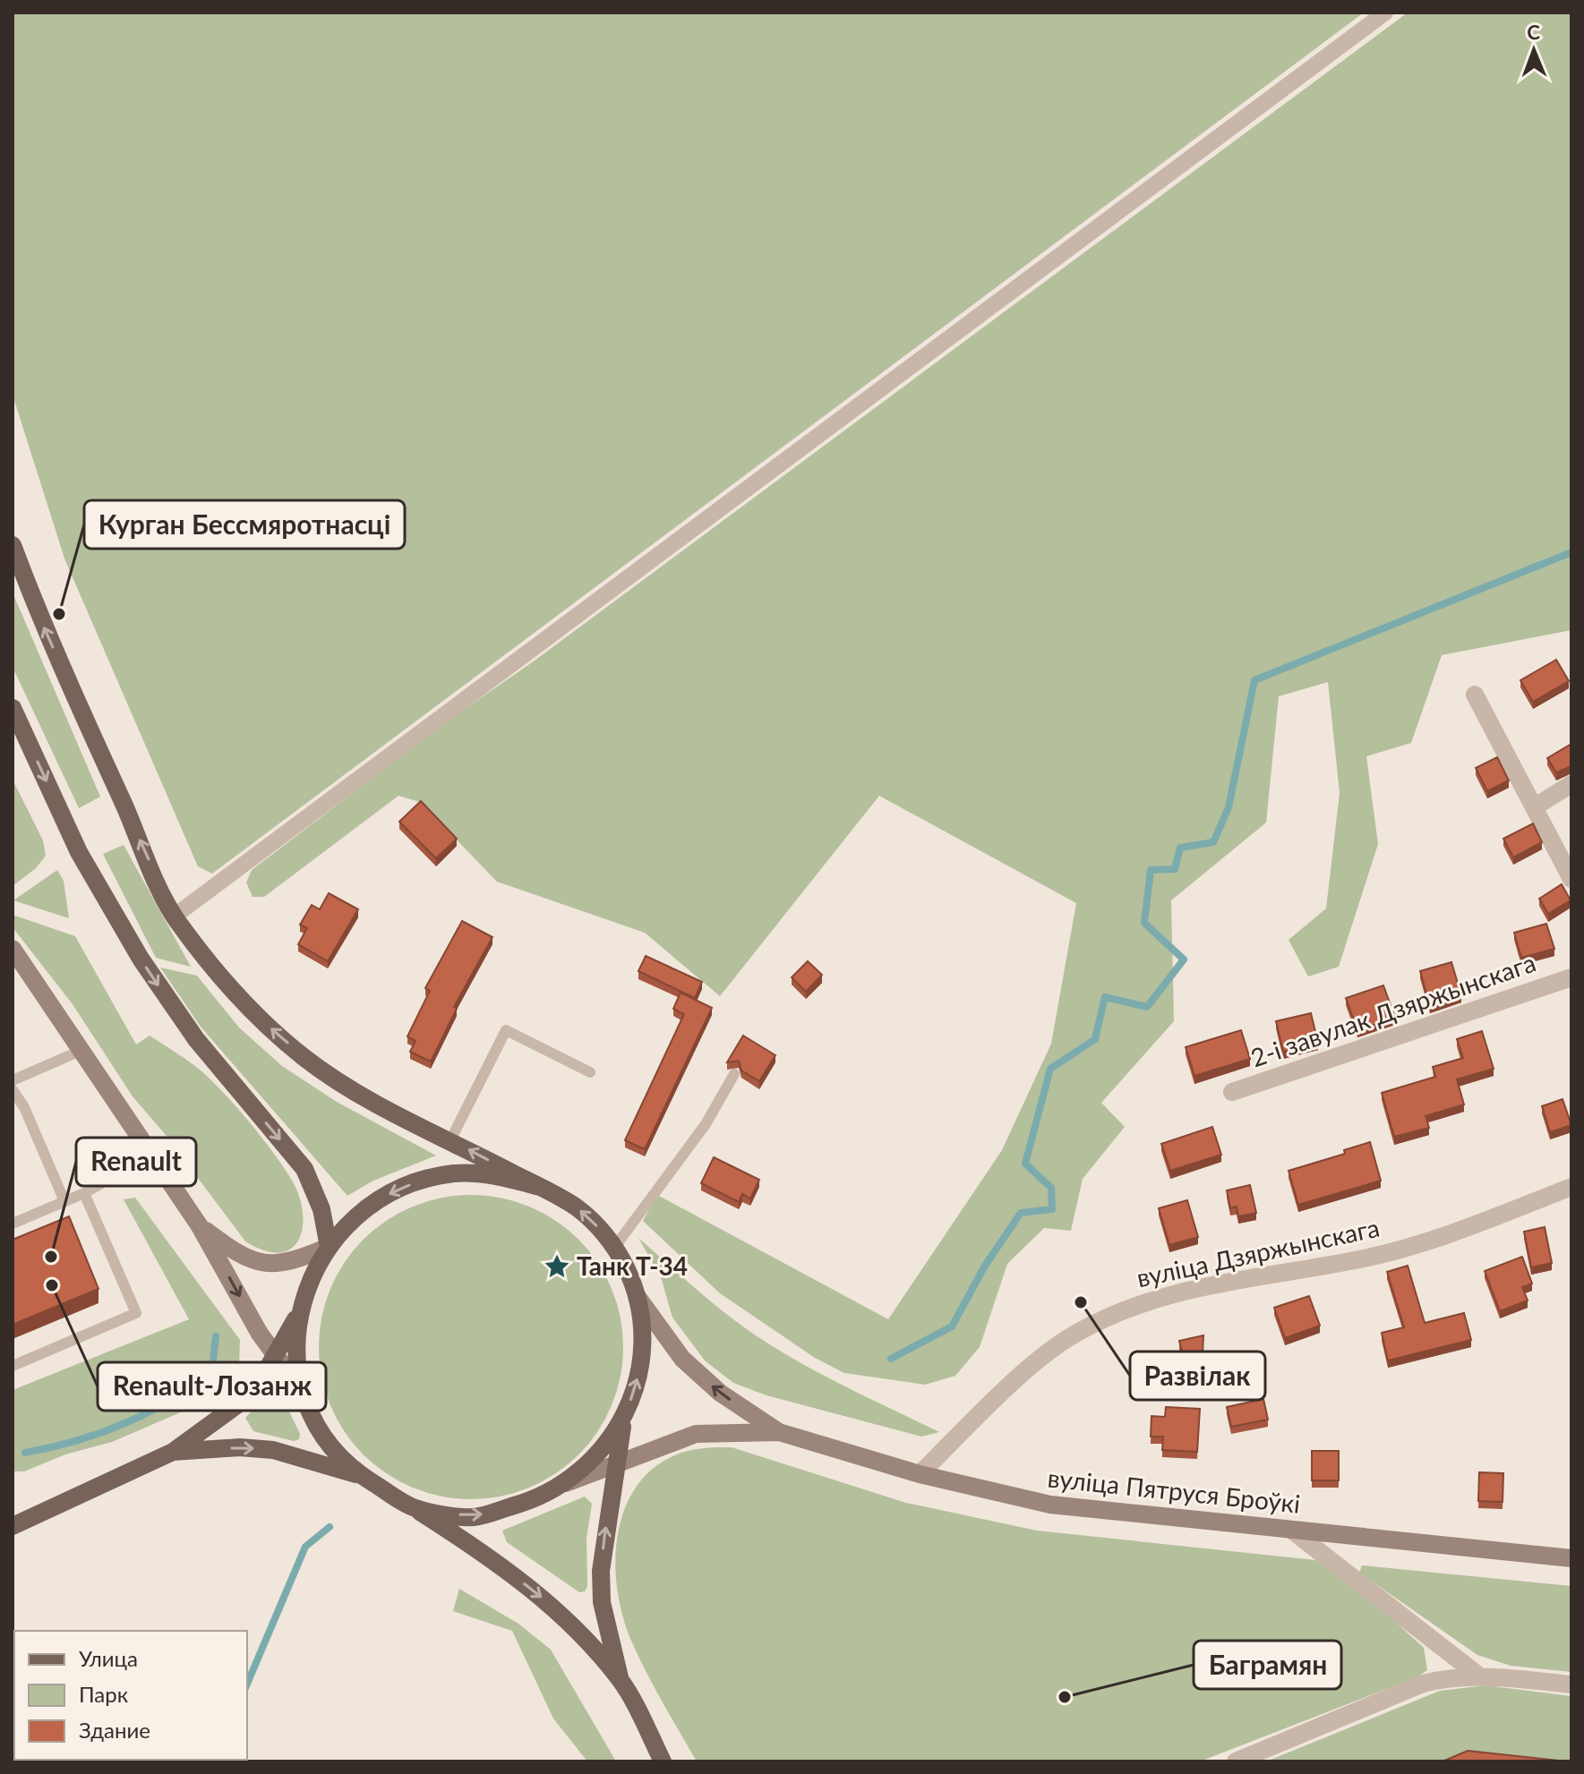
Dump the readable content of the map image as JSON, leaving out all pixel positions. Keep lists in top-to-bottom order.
{
  "streets": {
    "main road": ["вуліца Пятруся Броўкі"],
    "street": ["2-і завулак Дзяржынскага", "вуліца Дзяржынскага"]
  },
  "crossings": [
    ["вуліца Дзяржынскага", "вуліца Пятруся Броўкі"]
  ],
  "places": {
    "other": [
      "Курган Бессмяротнасці",
      "Renault",
      "Renault-Лозанж",
      "Развілак",
      "Баграмян"
    ],
    "place": ["Танк Т-34"]
  },
  "legend": ["Улица", "Парк", "Здание"],
  "north": "top"
}
